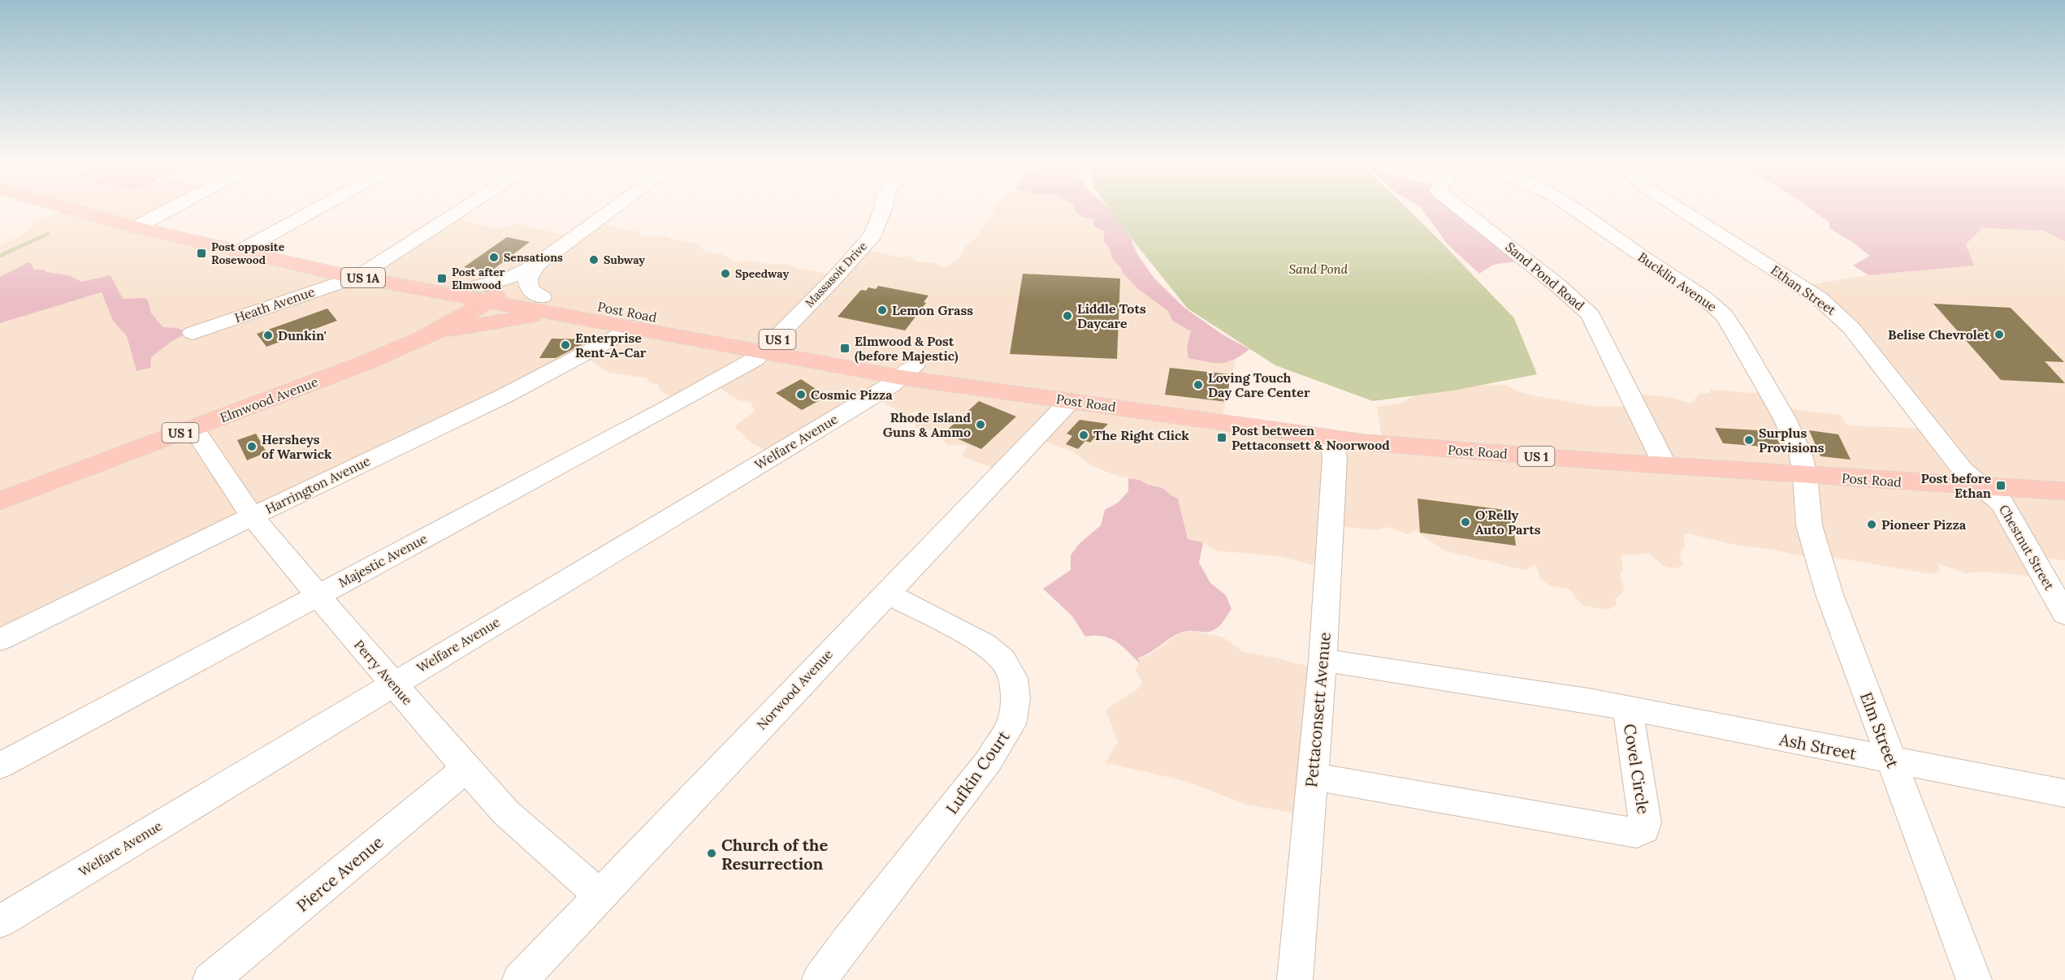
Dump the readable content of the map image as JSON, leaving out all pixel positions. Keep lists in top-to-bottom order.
{
  "streets": {
    "main road": [
      "US 1A",
      "Post Road",
      "US 1",
      "Elmwood Avenue"
    ],
    "street": [
      "Massasoit Drive",
      "Sand Pond Road",
      "Bucklin Avenue",
      "Ethan Street",
      "Heath Avenue",
      "Welfare Avenue",
      "Harrington Avenue",
      "Chestnut Street",
      "Majestic Avenue",
      "Perry Avenue",
      "Norwood Avenue",
      "Pettaconsett Avenue",
      "Elm Street",
      "Ash Street",
      "Covel Circle",
      "Lufkin Court",
      "Pierce Avenue"
    ]
  },
  "crossings": [
    ["Massasoit Drive", "Post Road"],
    ["Massasoit Drive", "Majestic Avenue"],
    ["Sand Pond Road", "Post Road"],
    ["Bucklin Avenue", "Post Road"],
    ["Bucklin Avenue", "Elm Street"],
    ["Ethan Street", "Post Road"],
    ["Ethan Street", "Chestnut Street"],
    ["Heath Avenue", "Post Road"],
    ["Post Road", "Elmwood Avenue"],
    ["Post Road", "Welfare Avenue"],
    ["Post Road", "Harrington Avenue"],
    ["Post Road", "Chestnut Street"],
    ["Post Road", "Majestic Avenue"],
    ["Post Road", "Norwood Avenue"],
    ["Post Road", "Pettaconsett Avenue"],
    ["Post Road", "Elm Street"],
    ["Elmwood Avenue", "Perry Avenue"],
    ["Welfare Avenue", "Perry Avenue"],
    ["Harrington Avenue", "Perry Avenue"],
    ["Majestic Avenue", "Perry Avenue"],
    ["Perry Avenue", "Norwood Avenue"],
    ["Perry Avenue", "Pierce Avenue"],
    ["Norwood Avenue", "Lufkin Court"],
    ["Pettaconsett Avenue", "Covel Circle"],
    ["Elm Street", "Ash Street"],
    ["Ash Street", "Covel Circle"]
  ],
  "water": ["Sand Pond"],
  "places": {
    "transit": [
      "Post opposite Rosewood",
      "Post after Elmwood",
      "Elmwood & Post (before Majestic)",
      "Post between Pettaconsett & Noorwood",
      "Post before Ethan"
    ],
    "other": [
      "Sensations",
      "Subway",
      "Speedway",
      "Lemon Grass",
      "Liddle Tots Daycare",
      "Belise Chevrolet",
      "Dunkin'",
      "Enterprise Rent-A-Car",
      "Loving Touch Day Care Center",
      "Cosmic Pizza",
      "Rhode Island Guns & Ammo",
      "The Right Click",
      "Surplus Provisions",
      "Hersheys of Warwick",
      "O'Relly Auto Parts",
      "Pioneer Pizza",
      "Church of the Resurrection"
    ]
  }
}
